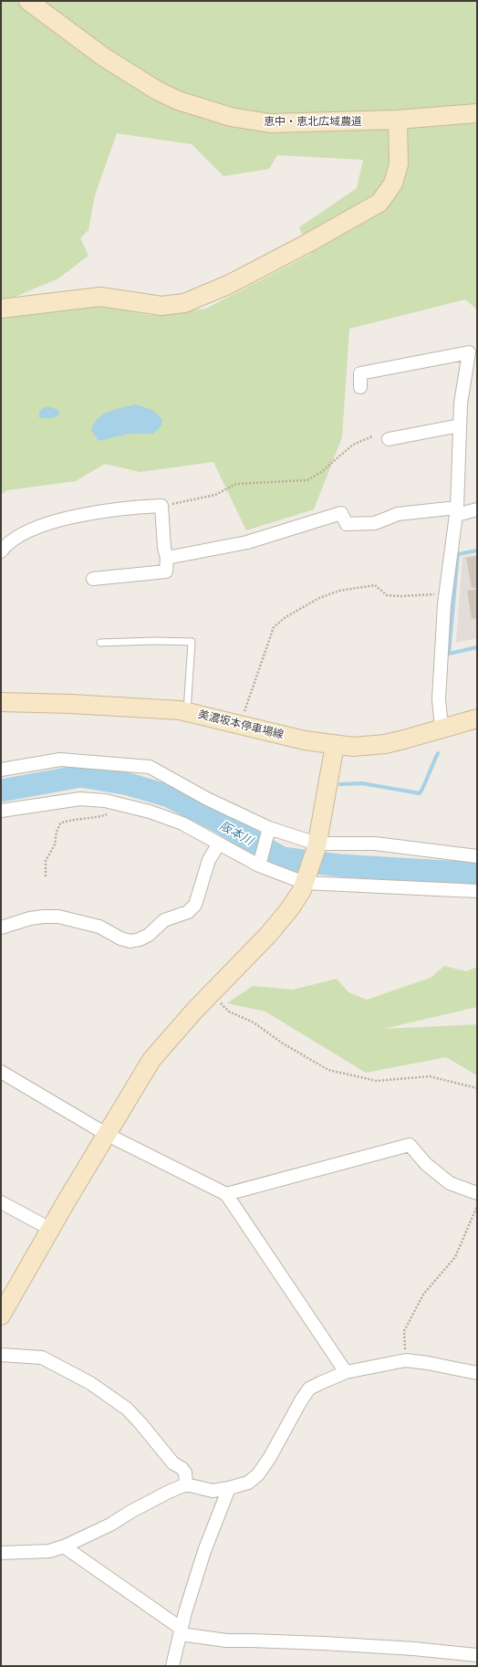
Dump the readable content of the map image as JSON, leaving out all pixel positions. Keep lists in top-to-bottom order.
{
  "streets": {
    "street": ["恵中・恵北広域農道", "美濃坂本停車場線"]
  },
  "water": ["阪本川"]
}
